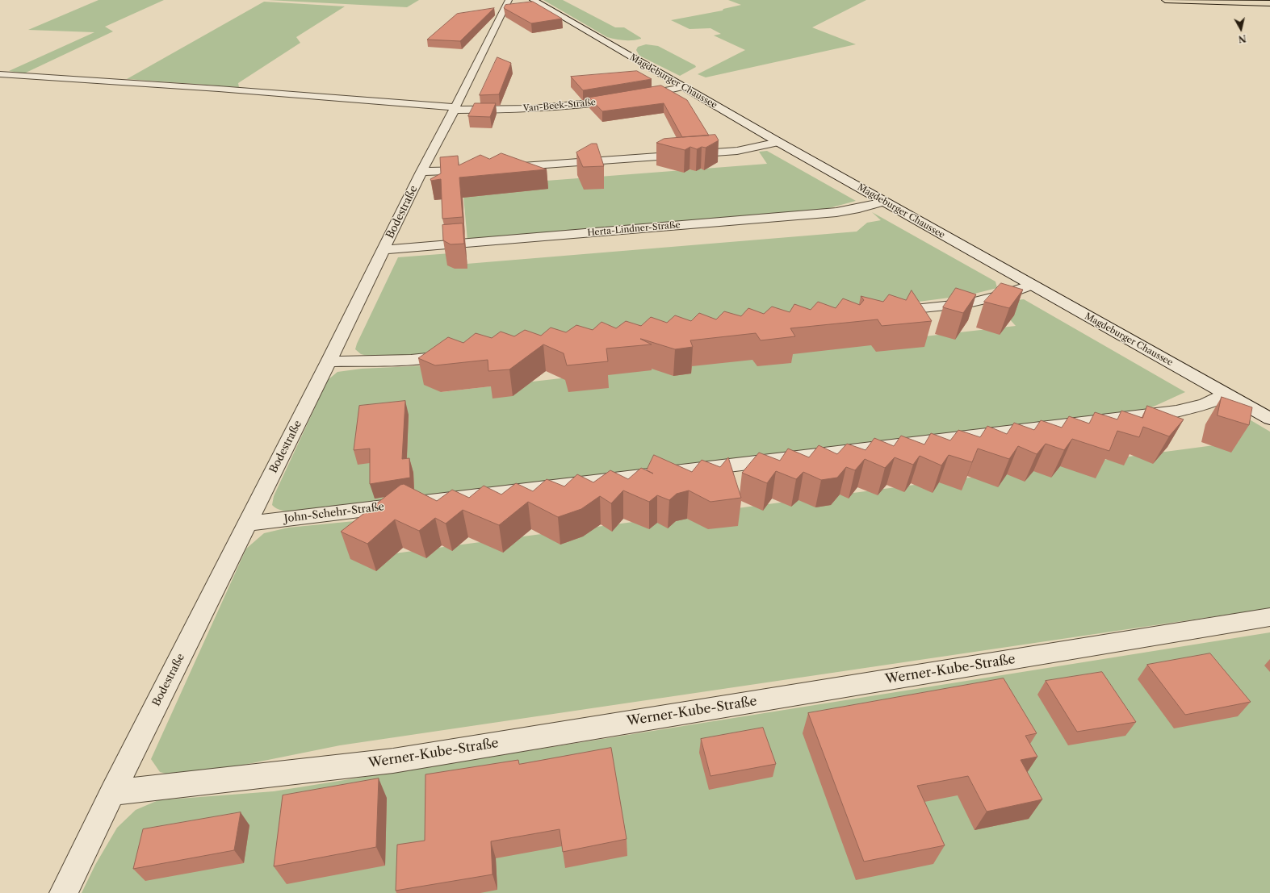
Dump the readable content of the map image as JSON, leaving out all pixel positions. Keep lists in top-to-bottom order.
{
  "streets": {
    "street": [
      "Magdeburger Chaussee",
      "Van-Beek-Straße",
      "Bodestraße",
      "Herta-Lindner-Straße",
      "John-Schehr-Straße",
      "Werner-Kube-Straße"
    ]
  },
  "crossings": [
    ["Magdeburger Chaussee", "Herta-Lindner-Straße"],
    ["Magdeburger Chaussee", "John-Schehr-Straße"],
    ["Van-Beek-Straße", "Bodestraße"],
    ["Bodestraße", "Herta-Lindner-Straße"],
    ["Bodestraße", "John-Schehr-Straße"],
    ["Bodestraße", "Werner-Kube-Straße"]
  ],
  "north": "bottom"
}
